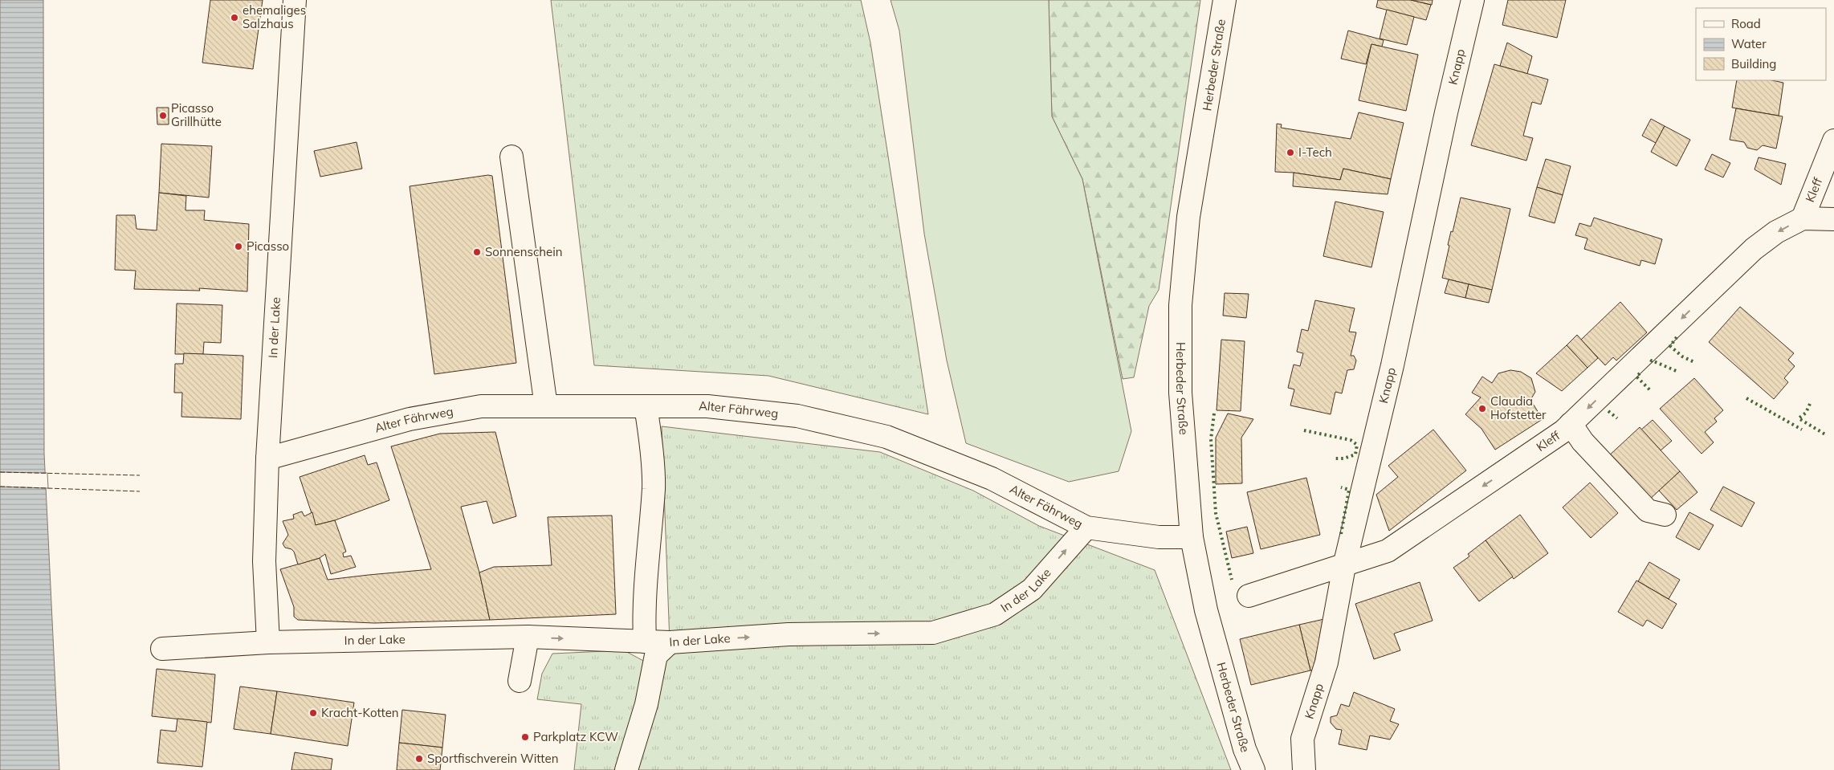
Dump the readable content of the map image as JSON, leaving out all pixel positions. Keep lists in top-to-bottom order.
{
  "streets": {
    "street": [
      "Herbeder Straße",
      "Knapp",
      "Kleff",
      "In der Lake",
      "Alter Fährweg"
    ]
  },
  "crossings": [
    ["Herbeder Straße", "Alter Fährweg"],
    ["Knapp", "Kleff"],
    ["In der Lake", "Alter Fährweg"]
  ],
  "one_way": ["Kleff", "In der Lake"],
  "places": [
    "ehemaliges Salzhaus",
    "Picasso Grillhütte",
    "I-Tech",
    "Picasso",
    "Sonnenschein",
    "Claudia Hofstetter",
    "Kracht-Kotten",
    "Parkplatz KCW",
    "Sportfischverein Witten"
  ],
  "legend": ["Road", "Water", "Building"]
}
